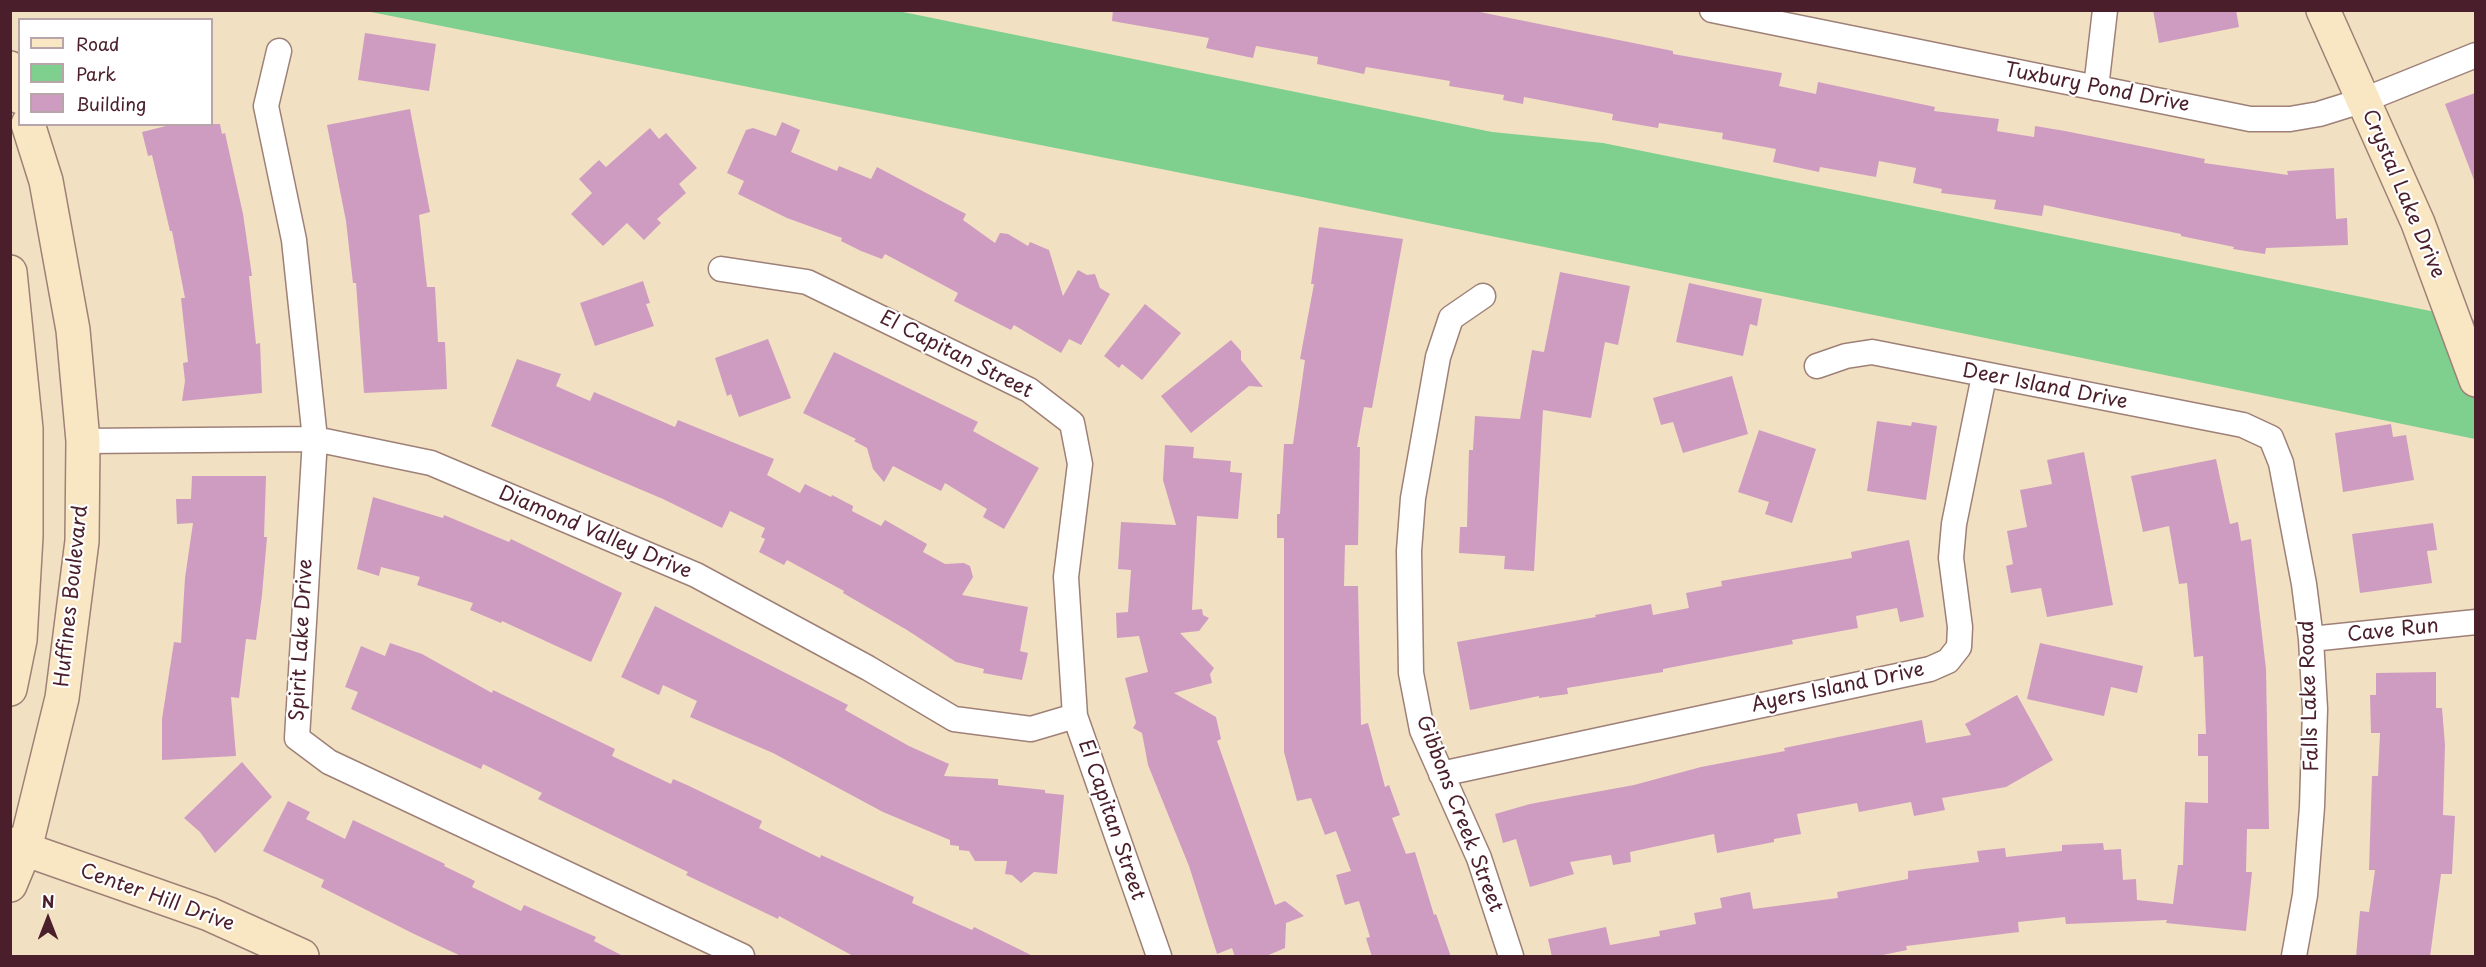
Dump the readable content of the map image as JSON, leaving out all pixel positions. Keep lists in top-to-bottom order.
{
  "streets": {
    "main road": ["Crystal Lake Drive", "Huffines Boulevard", "Center Hill Drive"],
    "street": [
      "Tuxbury Pond Drive",
      "El Capitan Street",
      "Deer Island Drive",
      "Diamond Valley Drive",
      "Cave Run",
      "Spirit Lake Drive",
      "Ayers Island Drive",
      "Falls Lake Road",
      "Gibbons Creek Street"
    ]
  },
  "crossings": [
    ["Tuxbury Pond Drive", "Crystal Lake Drive"],
    ["El Capitan Street", "Diamond Valley Drive"],
    ["Deer Island Drive", "Ayers Island Drive"],
    ["Deer Island Drive", "Falls Lake Road"],
    ["Diamond Valley Drive", "Huffines Boulevard"],
    ["Diamond Valley Drive", "Spirit Lake Drive"],
    ["Huffines Boulevard", "Center Hill Drive"],
    ["Cave Run", "Falls Lake Road"],
    ["Ayers Island Drive", "Gibbons Creek Street"]
  ],
  "legend": ["Road", "Park", "Building"],
  "north": "top"
}
